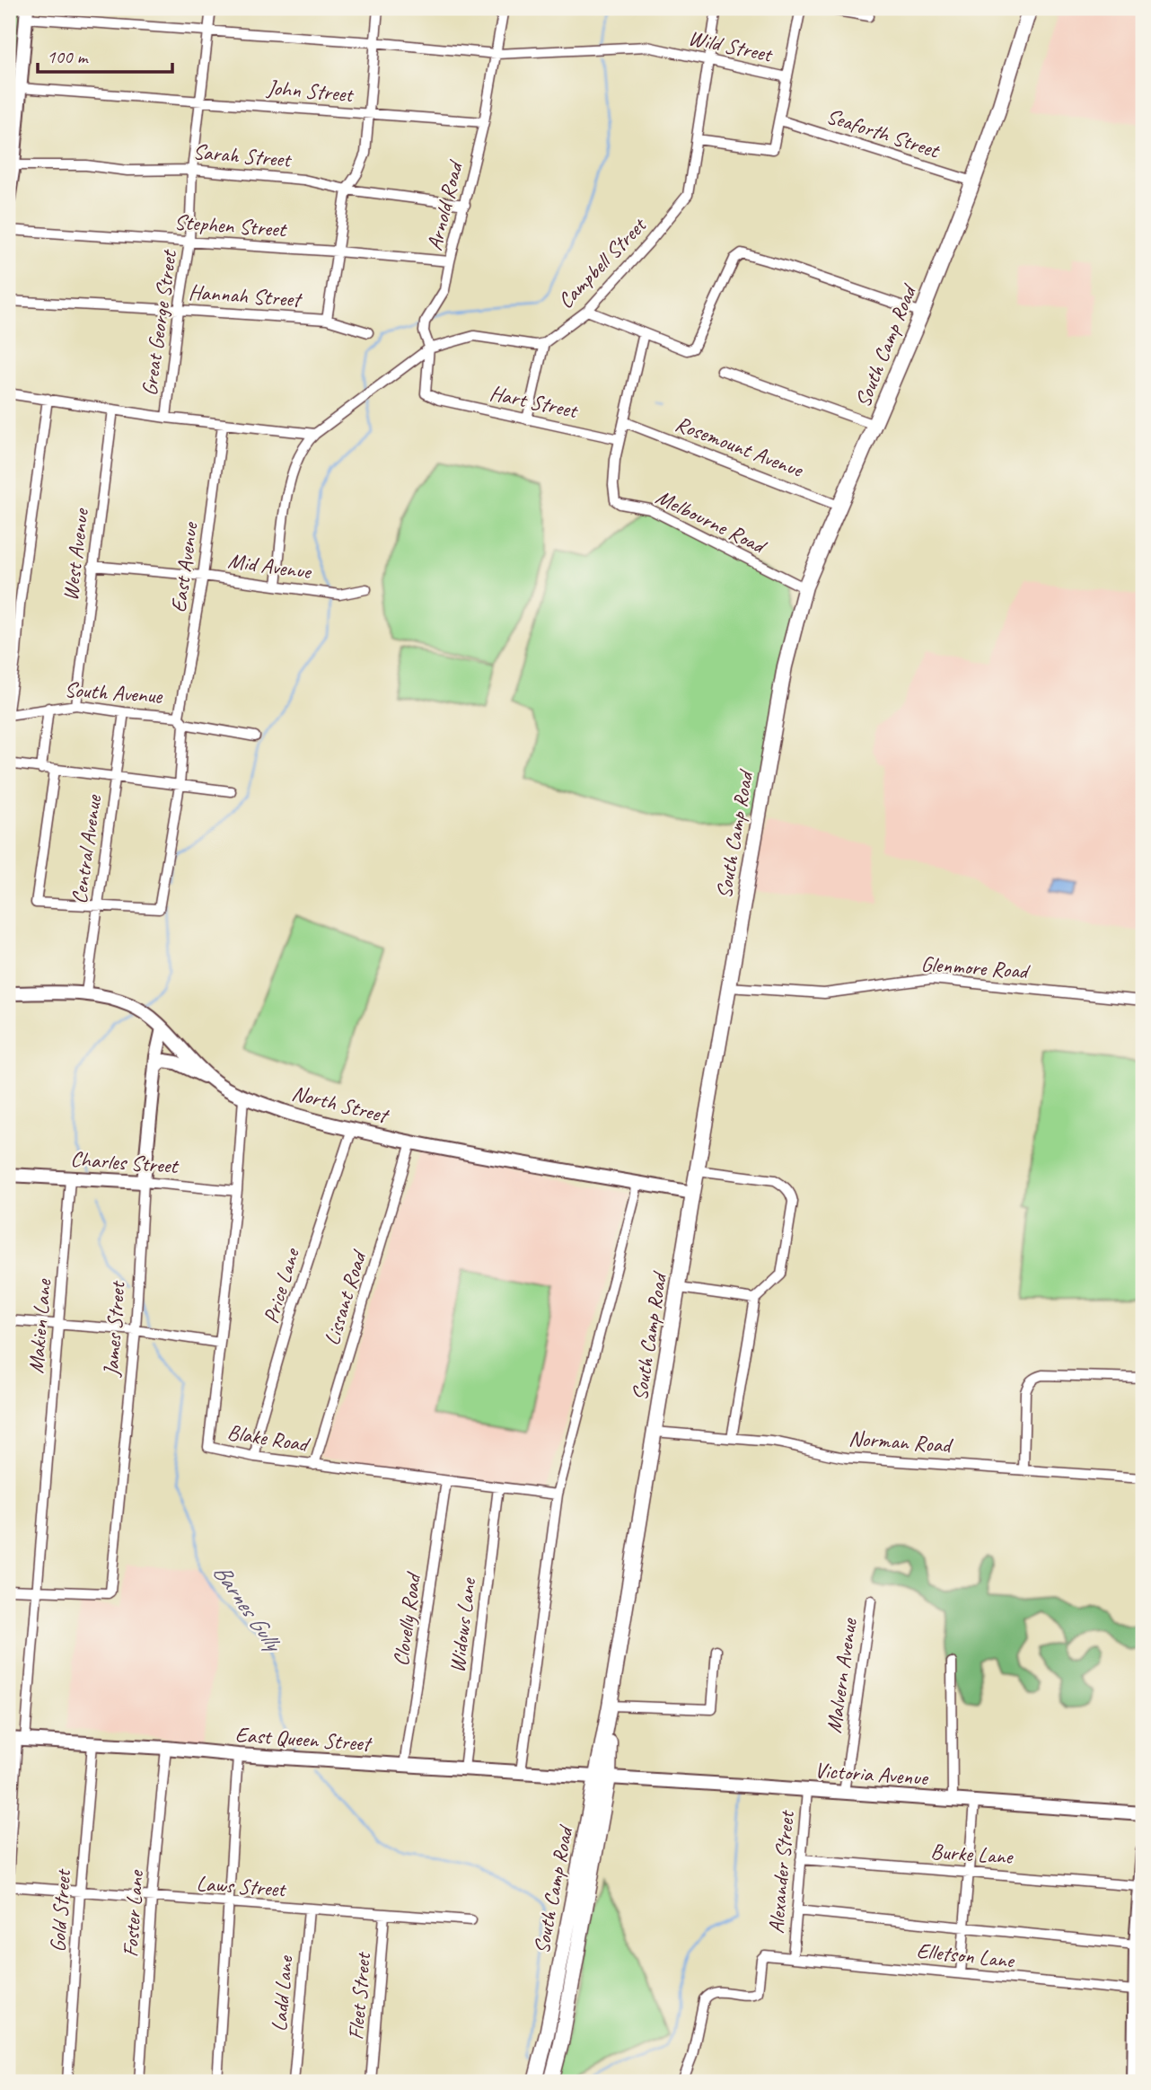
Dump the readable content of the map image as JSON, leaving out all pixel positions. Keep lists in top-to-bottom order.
{
  "streets": {
    "main road": ["South Camp Road"],
    "street": [
      "Wild Street",
      "John Street",
      "Seaforth Street",
      "Sarah Street",
      "Arnold Road",
      "Stephen Street",
      "Campbell Street",
      "Hannah Street",
      "Great George Street",
      "Hart Street",
      "Rosemount Avenue",
      "Melbourne Road",
      "West Avenue",
      "Mid Avenue",
      "East Avenue",
      "South Avenue",
      "Central Avenue",
      "Glenmore Road",
      "North Street",
      "Charles Street",
      "Price Lane",
      "Lissant Road",
      "Makien Lane",
      "James Street",
      "Blake Road",
      "Norman Road",
      "Clovelly Road",
      "Widows Lane",
      "Malvern Avenue",
      "East Queen Street",
      "Victoria Avenue",
      "Burke Lane",
      "Alexander Street",
      "Laws Street",
      "Gold Street",
      "Foster Lane",
      "Elletson Lane",
      "Ladd Lane",
      "Fleet Street"
    ]
  },
  "crossings": [
    ["Wild Street", "Arnold Road"],
    ["Wild Street", "Campbell Street"],
    ["Wild Street", "Great George Street"],
    ["John Street", "Arnold Road"],
    ["John Street", "Great George Street"],
    ["Seaforth Street", "South Camp Road"],
    ["Sarah Street", "Arnold Road"],
    ["Sarah Street", "Great George Street"],
    ["Arnold Road", "Stephen Street"],
    ["Arnold Road", "Hart Street"],
    ["Stephen Street", "Great George Street"],
    ["Hannah Street", "Great George Street"],
    ["South Camp Road", "Rosemount Avenue"],
    ["South Camp Road", "Melbourne Road"],
    ["South Camp Road", "Glenmore Road"],
    ["South Camp Road", "North Street"],
    ["South Camp Road", "Norman Road"],
    ["South Camp Road", "East Queen Street"],
    ["South Camp Road", "Victoria Avenue"],
    ["Hart Street", "Melbourne Road"],
    ["Rosemount Avenue", "Melbourne Road"],
    ["West Avenue", "Mid Avenue"],
    ["West Avenue", "South Avenue"],
    ["Mid Avenue", "East Avenue"],
    ["East Avenue", "South Avenue"],
    ["East Avenue", "Central Avenue"],
    ["South Avenue", "Central Avenue"],
    ["Central Avenue", "North Street"],
    ["North Street", "Price Lane"],
    ["North Street", "Lissant Road"],
    ["North Street", "James Street"],
    ["North Street", "Blake Road"],
    ["Charles Street", "Makien Lane"],
    ["Charles Street", "James Street"],
    ["Charles Street", "Blake Road"],
    ["Price Lane", "Blake Road"],
    ["Lissant Road", "Blake Road"],
    ["Makien Lane", "James Street"],
    ["Makien Lane", "East Queen Street"],
    ["Blake Road", "Clovelly Road"],
    ["Blake Road", "Widows Lane"],
    ["Clovelly Road", "East Queen Street"],
    ["Widows Lane", "East Queen Street"],
    ["Malvern Avenue", "Victoria Avenue"],
    ["East Queen Street", "Victoria Avenue"],
    ["East Queen Street", "Gold Street"],
    ["East Queen Street", "Foster Lane"],
    ["Victoria Avenue", "Alexander Street"],
    ["Burke Lane", "Alexander Street"],
    ["Alexander Street", "Elletson Lane"],
    ["Laws Street", "Gold Street"],
    ["Laws Street", "Foster Lane"],
    ["Laws Street", "Ladd Lane"],
    ["Laws Street", "Fleet Street"]
  ],
  "water": ["Barnes Gully"],
  "scale_bar": "100 m"
}
